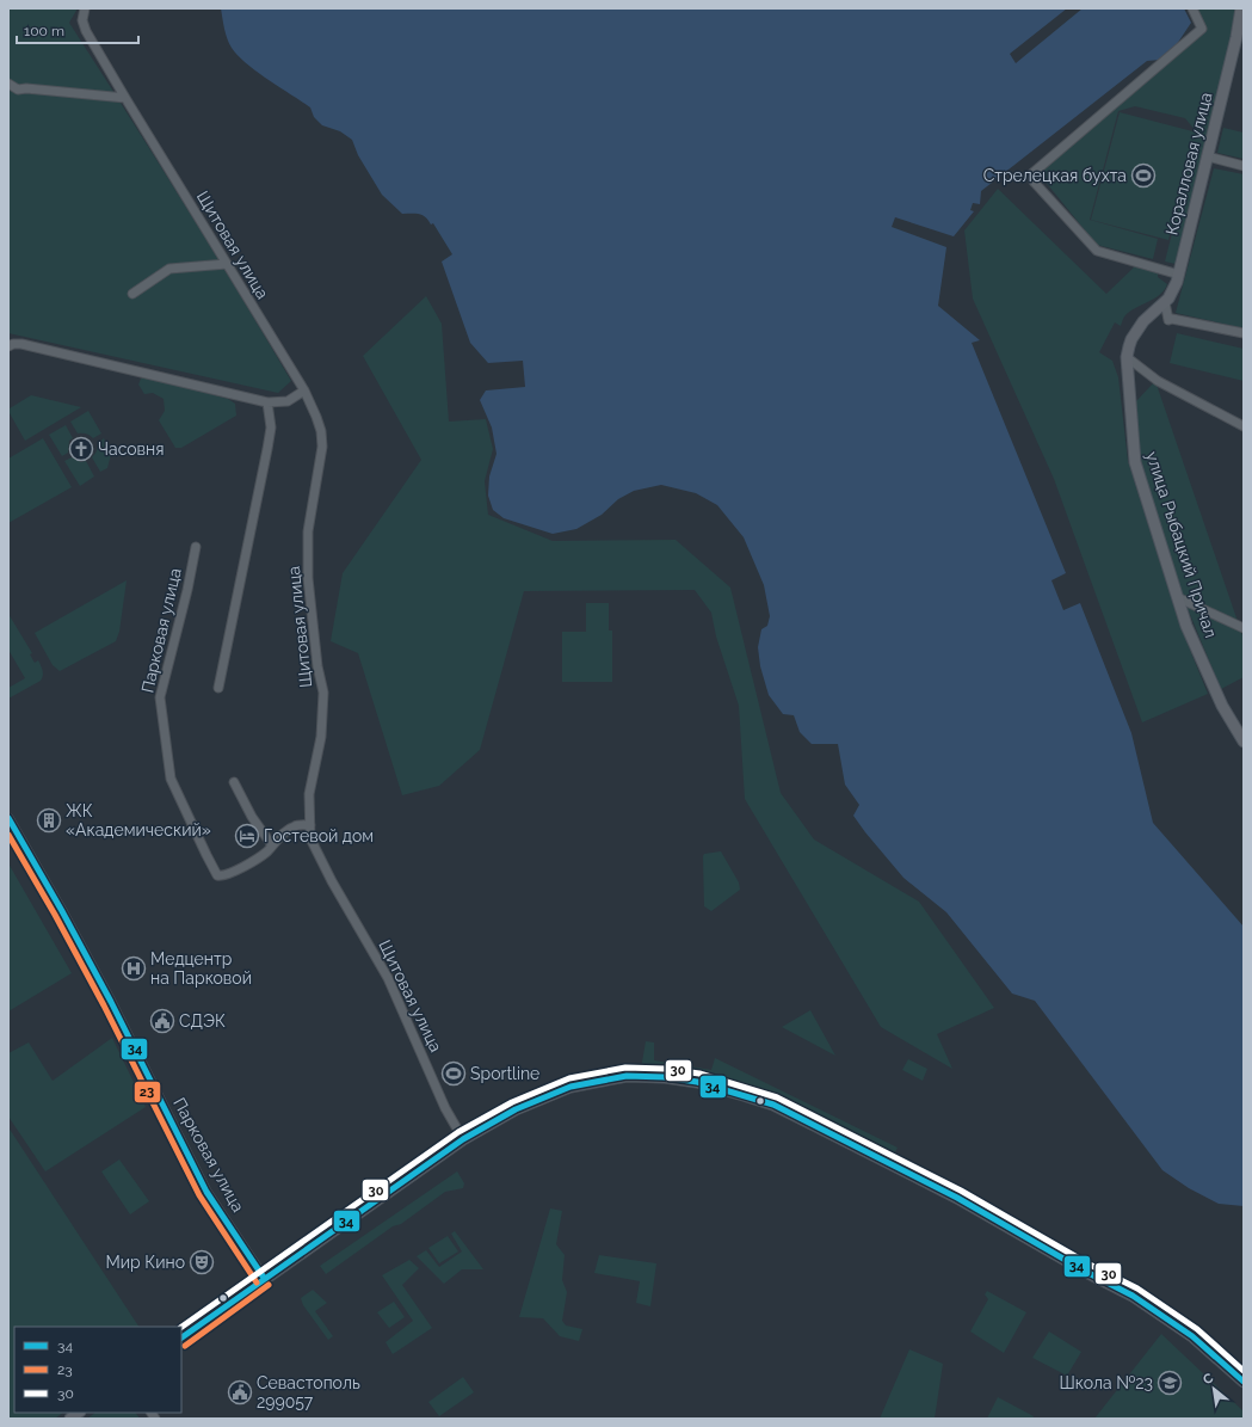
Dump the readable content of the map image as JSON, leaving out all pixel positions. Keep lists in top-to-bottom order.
{
  "streets": {
    "main road": ["Коралловая улица", "улица Рыбацкий Причал"],
    "street": ["Щитовая улица", "Парковая улица"]
  },
  "crossings": [
    ["Коралловая улица", "улица Рыбацкий Причал"],
    ["Щитовая улица", "Парковая улица"]
  ],
  "places": {
    "sports": ["Стрелецкая бухта", "Sportline"],
    "church": ["Часовня"],
    "building": ["ЖК «Академический»"],
    "hotel": ["Гостевой дом"],
    "hospital": ["Медцентр на Парковой"],
    "public building": ["СДЭК", "Севастополь 299057"],
    "theatre": ["Мир Кино"],
    "school or university": ["Школа №23"]
  },
  "lines": ["transit line 34", "transit line 23", "transit line 30"],
  "legend": ["34", "23", "30"],
  "scale_bar": "100 m",
  "north": "top left"
}
